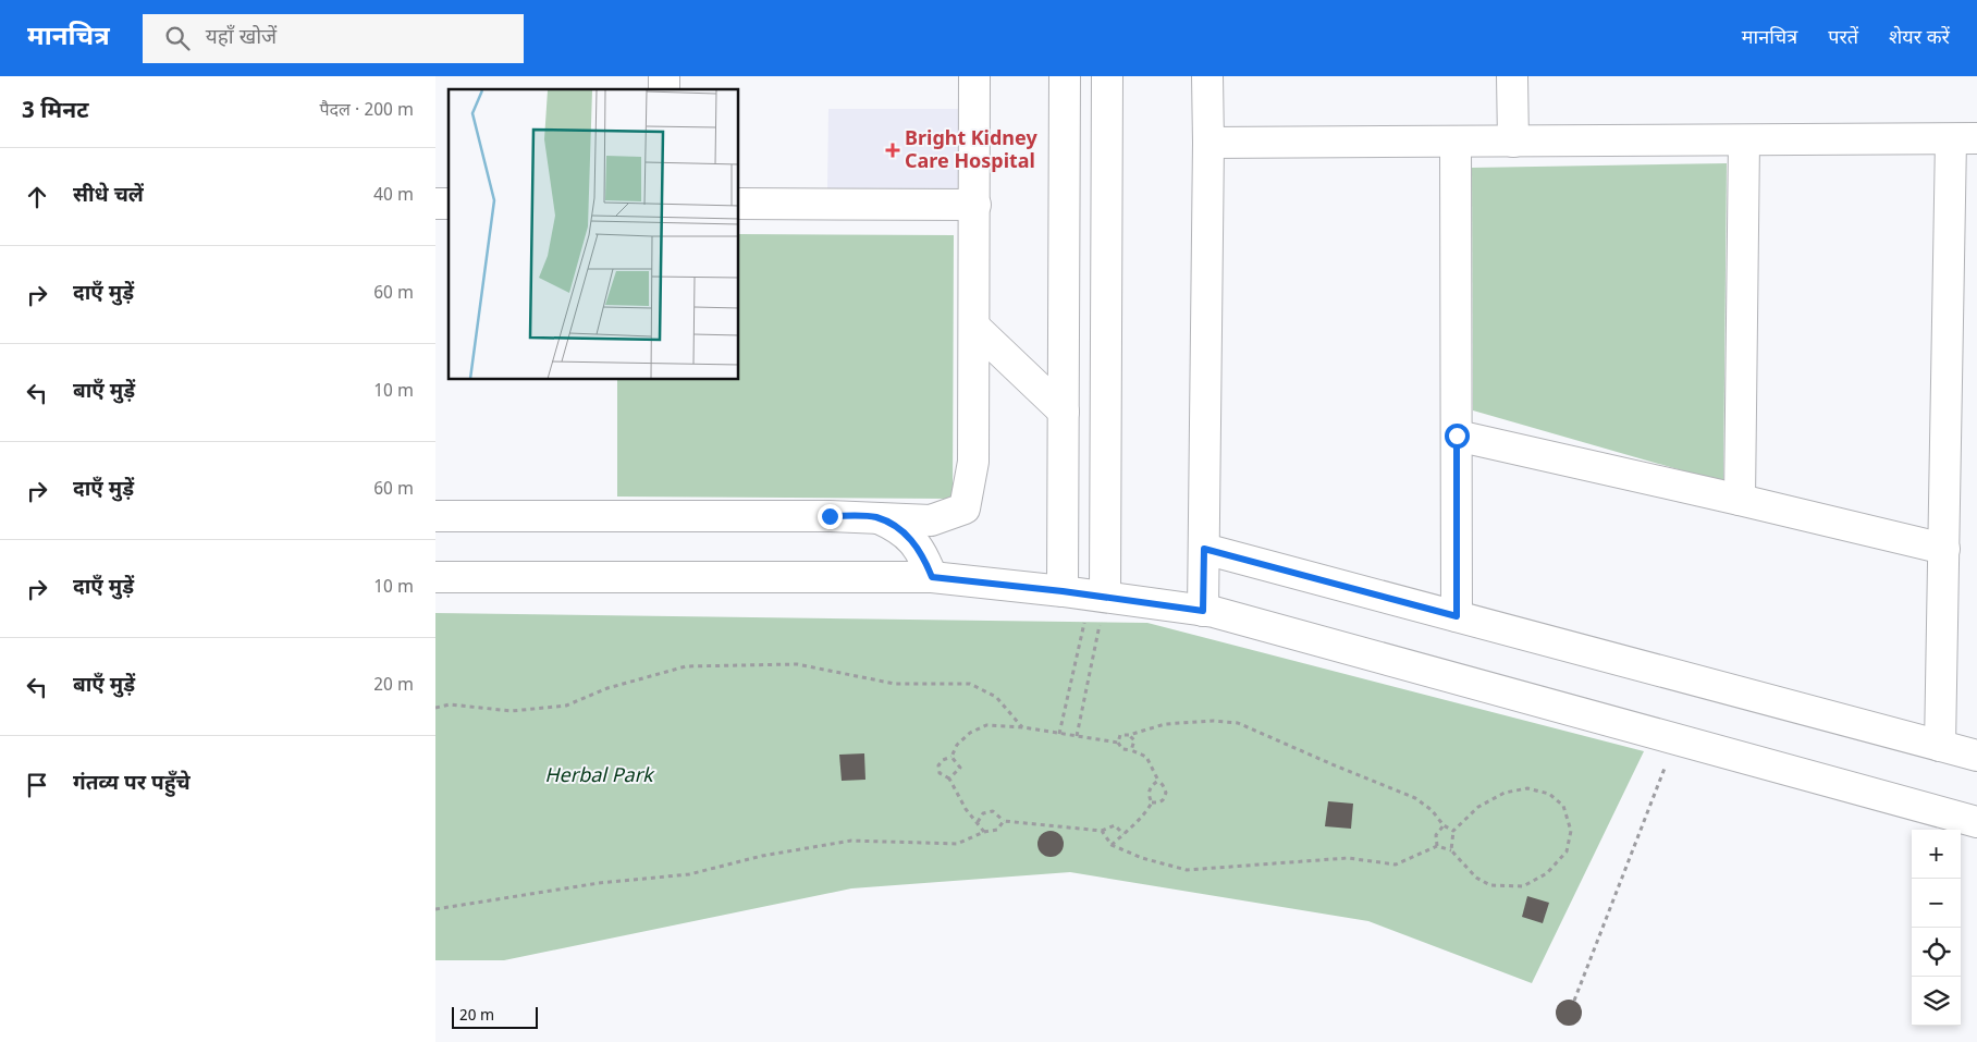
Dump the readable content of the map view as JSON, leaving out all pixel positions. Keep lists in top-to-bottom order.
{
  "parks": ["Herbal Park"],
  "places": {
    "health": ["Bright Kidney Care Hospital"]
  },
  "scale_bar": "20 m",
  "page": {
    "header": "मानचित्र",
    "search": "यहाँ खोजें",
    "nav": ["मानचित्र", "परतें", "शेयर करें"],
    "heading": ["3 मिनट", "पैदल · 200 m"],
    "list": [
      ["सीधे चलें", "40 m"],
      ["दाएँ मुड़ें", "60 m"],
      ["बाएँ मुड़ें", "10 m"],
      ["दाएँ मुड़ें", "60 m"],
      ["दाएँ मुड़ें", "10 m"],
      ["बाएँ मुड़ें", "20 m"],
      "गंतव्य पर पहुँचे"
    ],
    "map_buttons": ["+", "−"],
    "scale": "20 m"
  }
}
